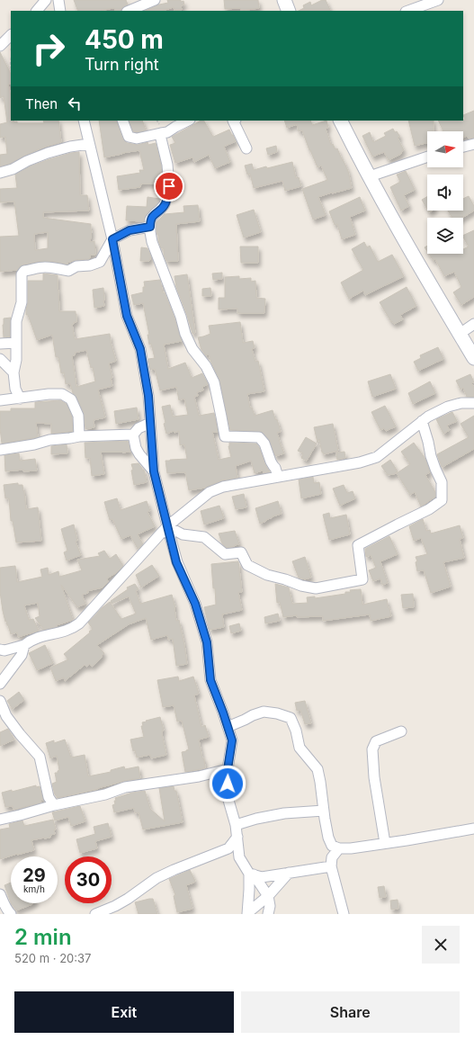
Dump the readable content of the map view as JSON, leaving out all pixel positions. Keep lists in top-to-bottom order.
{
  "north": "right",
  "page": {
    "turn": ["450 m", "Turn right"],
    "then": "Then",
    "speed": "29 km/h",
    "limit": "30",
    "heading": ["2 min", "520 m · 20:37"],
    "buttons": ["Exit", "Share"]
  }
}
